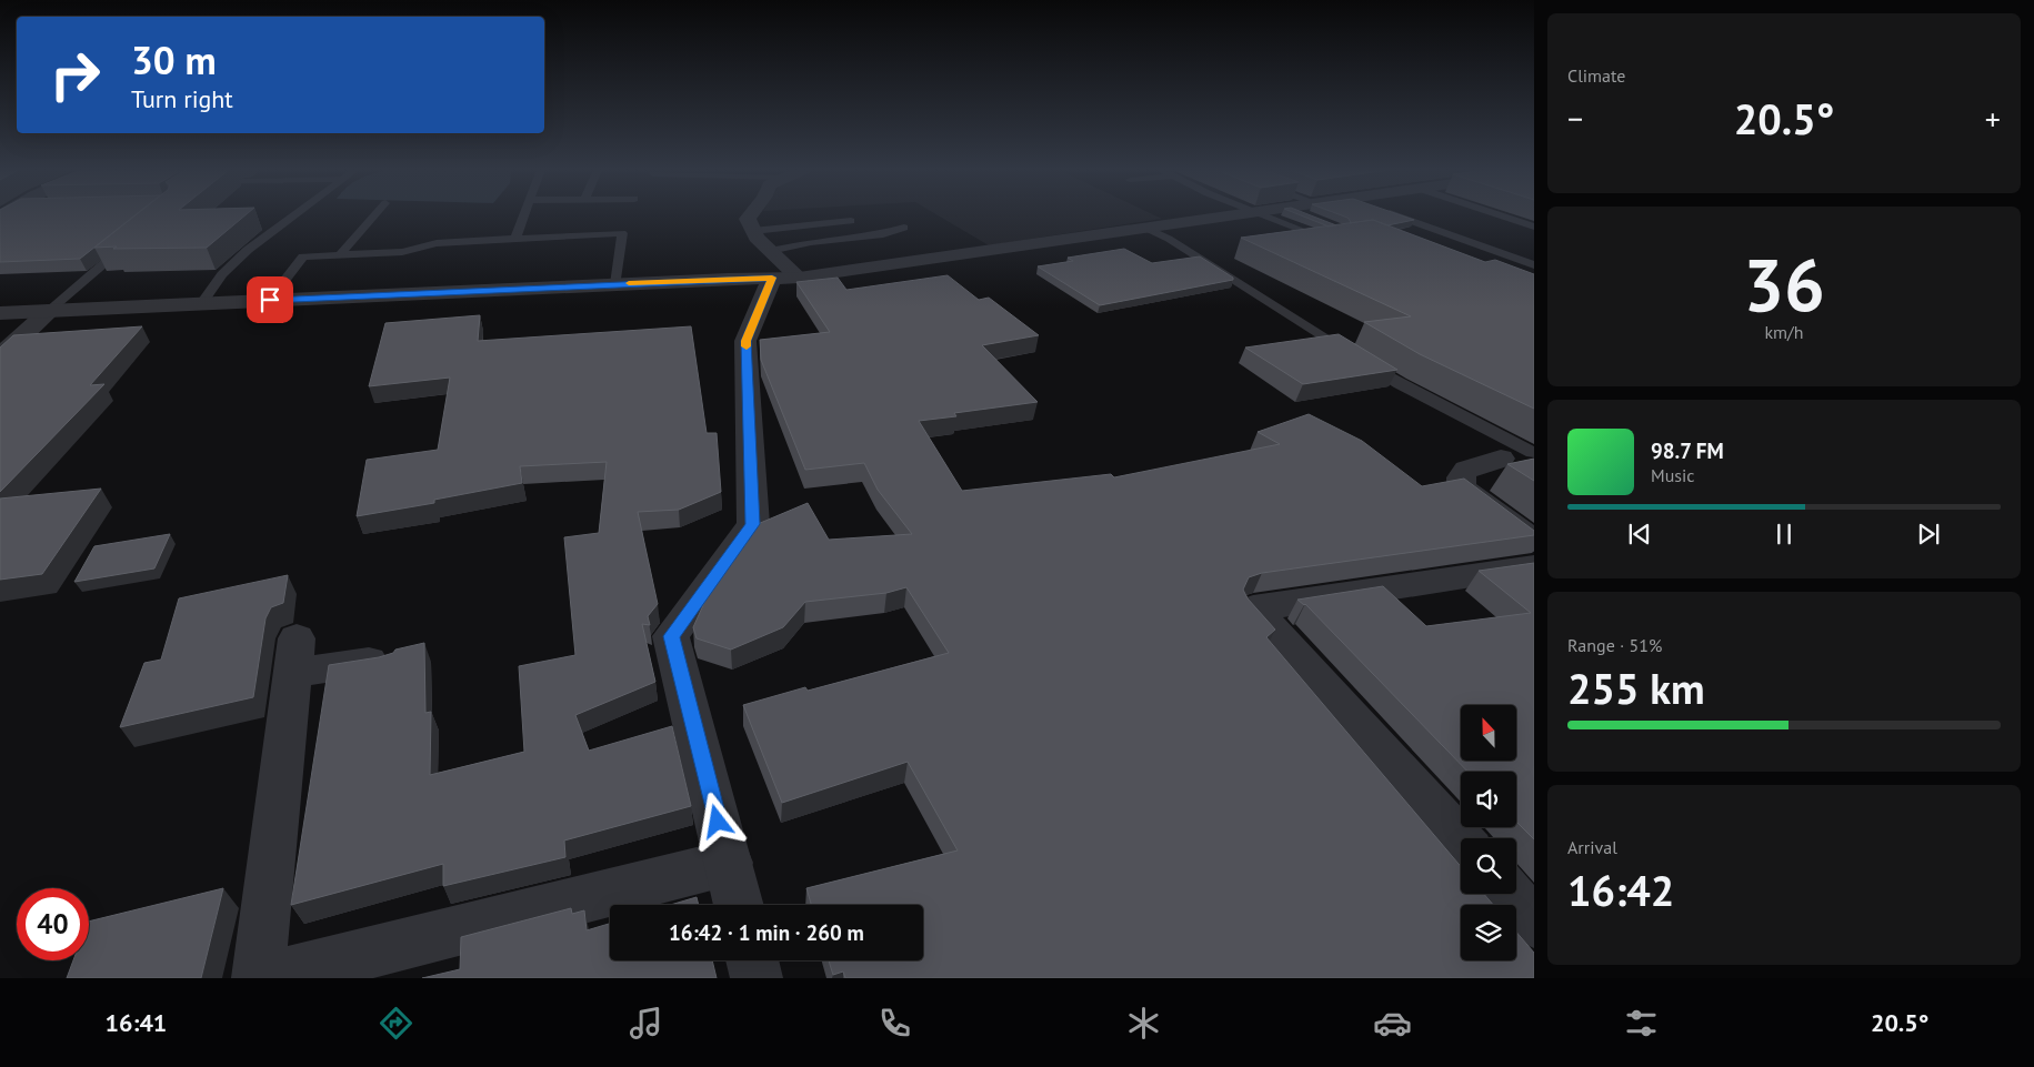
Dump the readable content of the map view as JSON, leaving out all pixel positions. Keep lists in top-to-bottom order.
{
  "north": "top",
  "page": {
    "tile": [
      "Climate",
      ["36", "km/h"],
      ["Range · 51%", "255 km"],
      ["Arrival", "16:42"]
    ],
    "turn": ["30 m", "Turn right"],
    "heat": ["−", "20.5°", "+"],
    "song": ["98.7 FM", "Music"],
    "limit": "40",
    "trip": "16:42 · 1 min · 260 m",
    "tabs": ["16:41", "20.5°"]
  }
}
